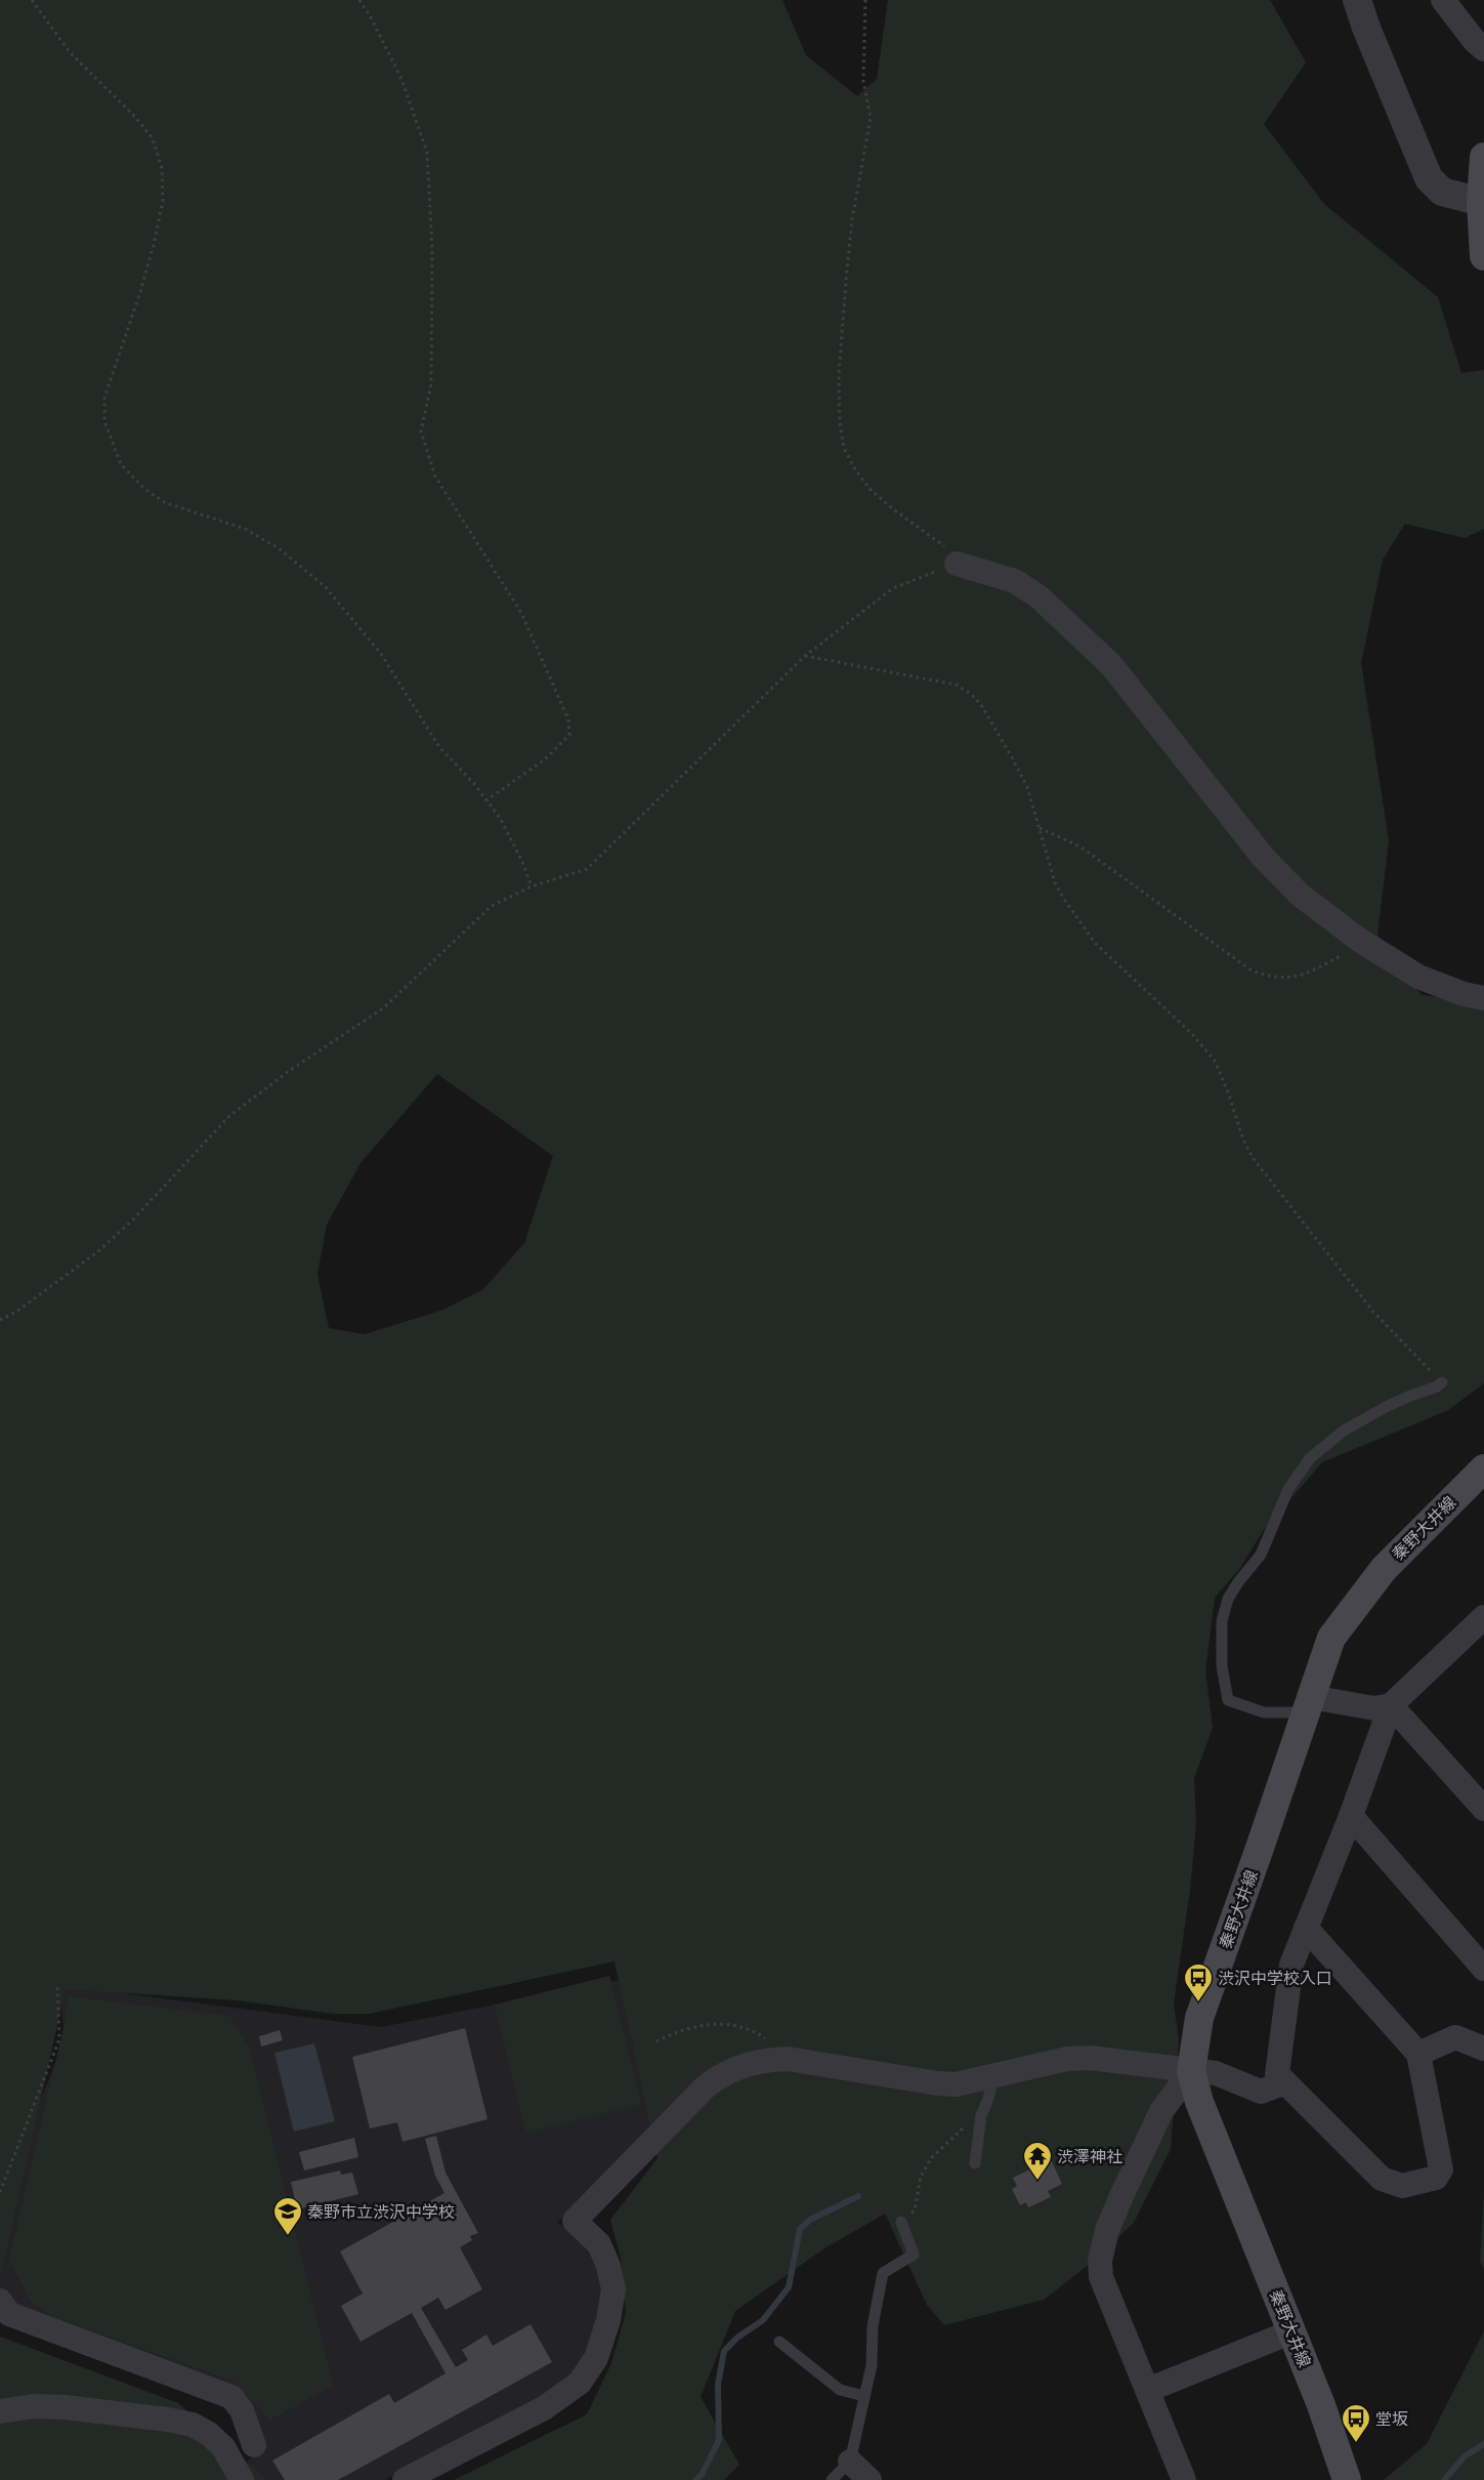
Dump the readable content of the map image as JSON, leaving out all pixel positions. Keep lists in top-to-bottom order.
{
  "streets": {
    "main road": ["秦野大井線"]
  },
  "places": {
    "bus stop": ["渋沢中学校入口", "堂坂"],
    "temple": ["渋澤神社"],
    "school or university": ["秦野市立渋沢中学校"]
  }
}
